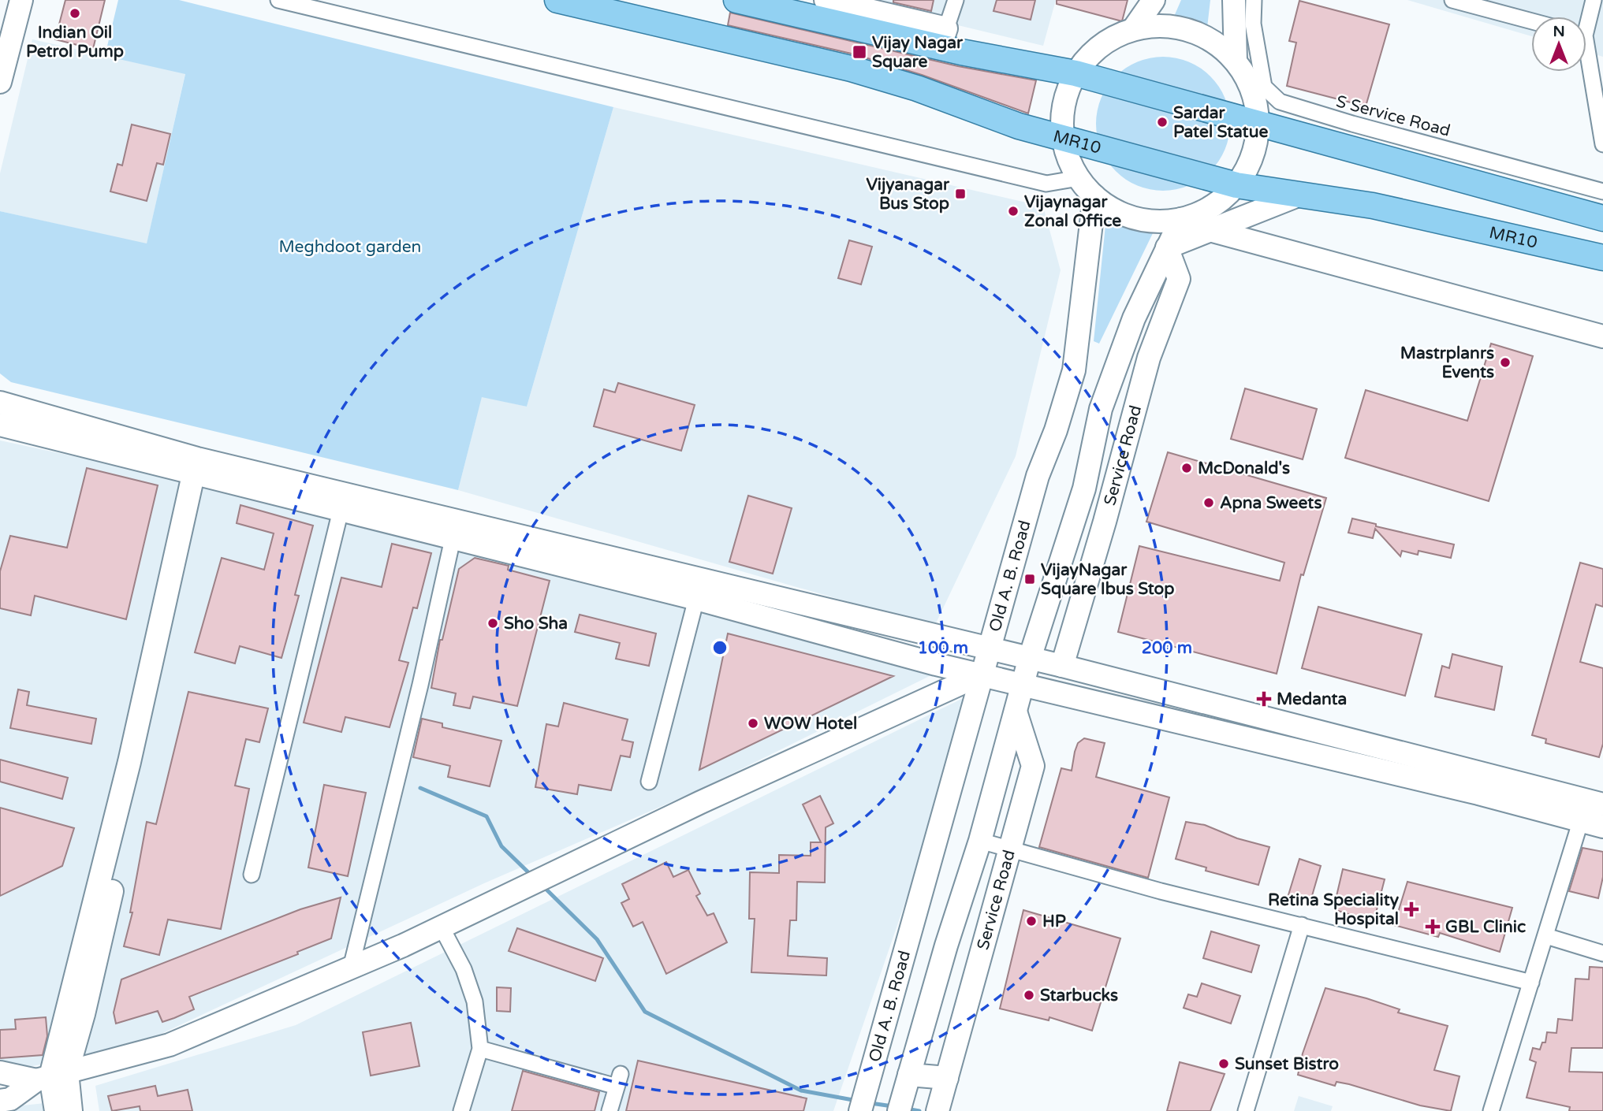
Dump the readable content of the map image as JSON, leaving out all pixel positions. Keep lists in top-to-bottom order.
{
  "streets": {
    "main road": ["MR10"],
    "street": ["S Service Road", "Service Road", "Old A. B. Road"]
  },
  "parks": ["Meghdoot garden"],
  "places": {
    "other": [
      "Indian Oil Petrol Pump",
      "Sardar Patel Statue",
      "Vijaynagar Zonal Office",
      "Mastrplanrs Events",
      "McDonald's",
      "Apna Sweets",
      "Sho Sha",
      "WOW Hotel",
      "HP",
      "Starbucks",
      "Sunset Bistro"
    ],
    "transit": ["Vijay Nagar Square", "Vijyanagar Bus Stop", "VijayNagar Square Ibus Stop"],
    "health": ["Medanta", "Retina Speciality Hospital", "GBL Clinic"]
  },
  "north": "top",
  "rings": ["100 m", "200 m"]
}
